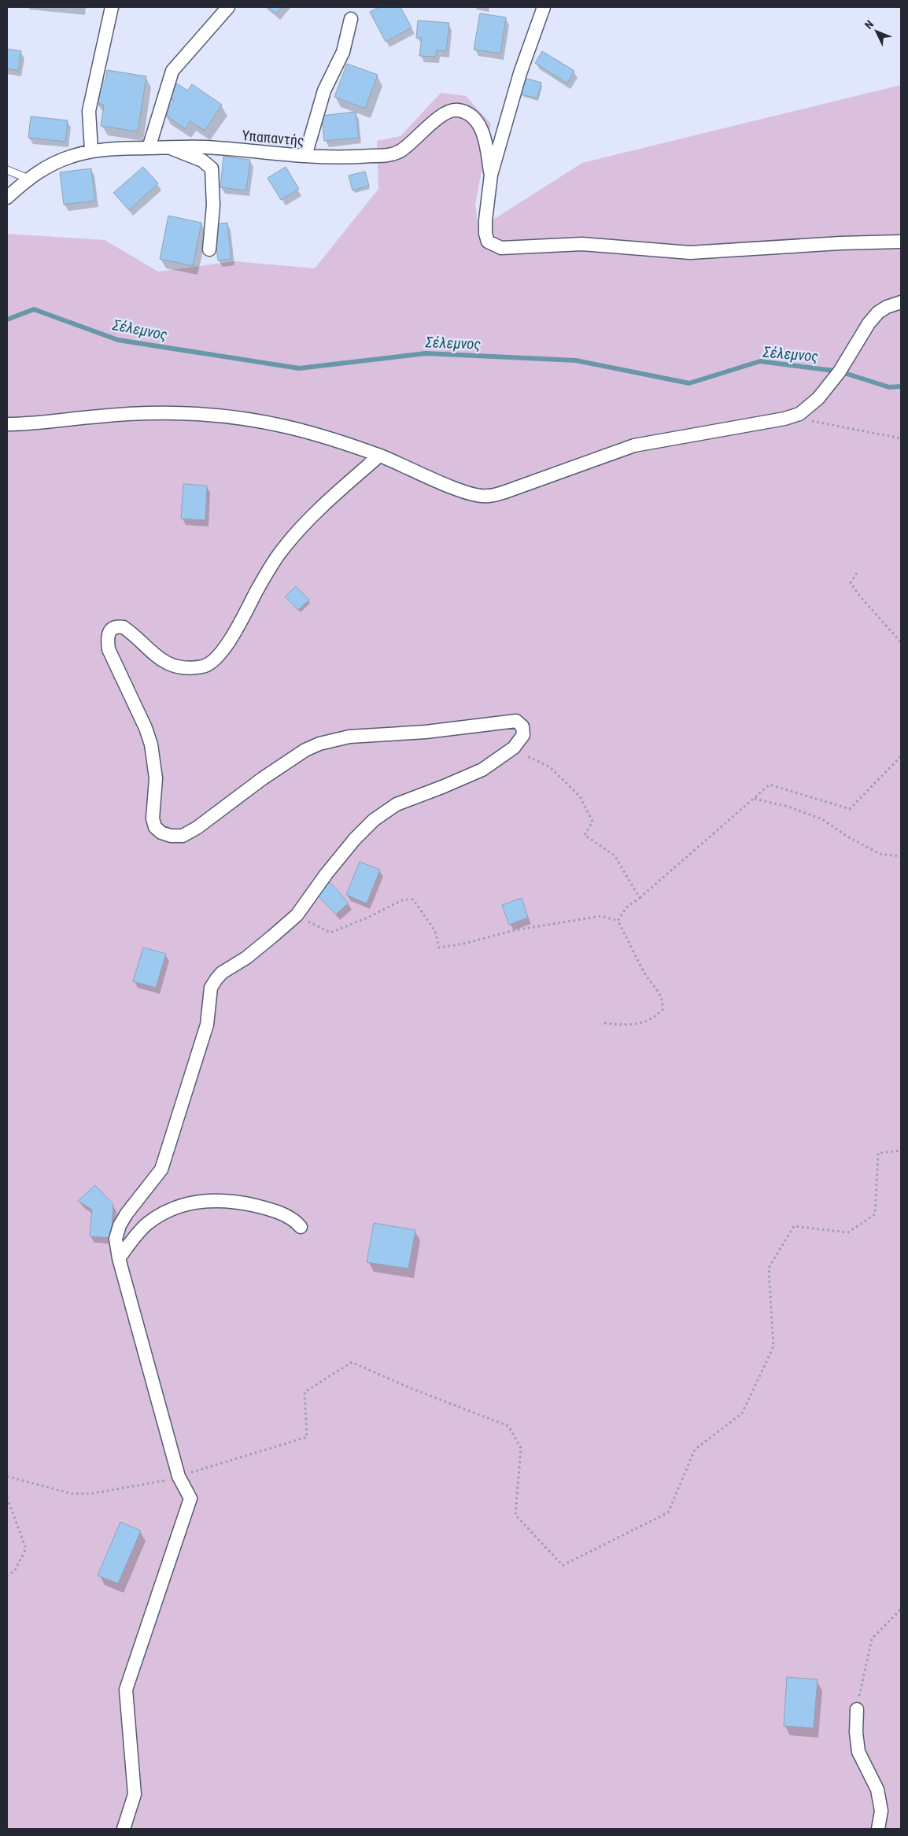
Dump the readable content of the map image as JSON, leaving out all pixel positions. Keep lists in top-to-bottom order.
{
  "streets": {
    "street": ["Υπαπαντής"]
  },
  "water": ["Σέλεμνος"],
  "north": "top left"
}
